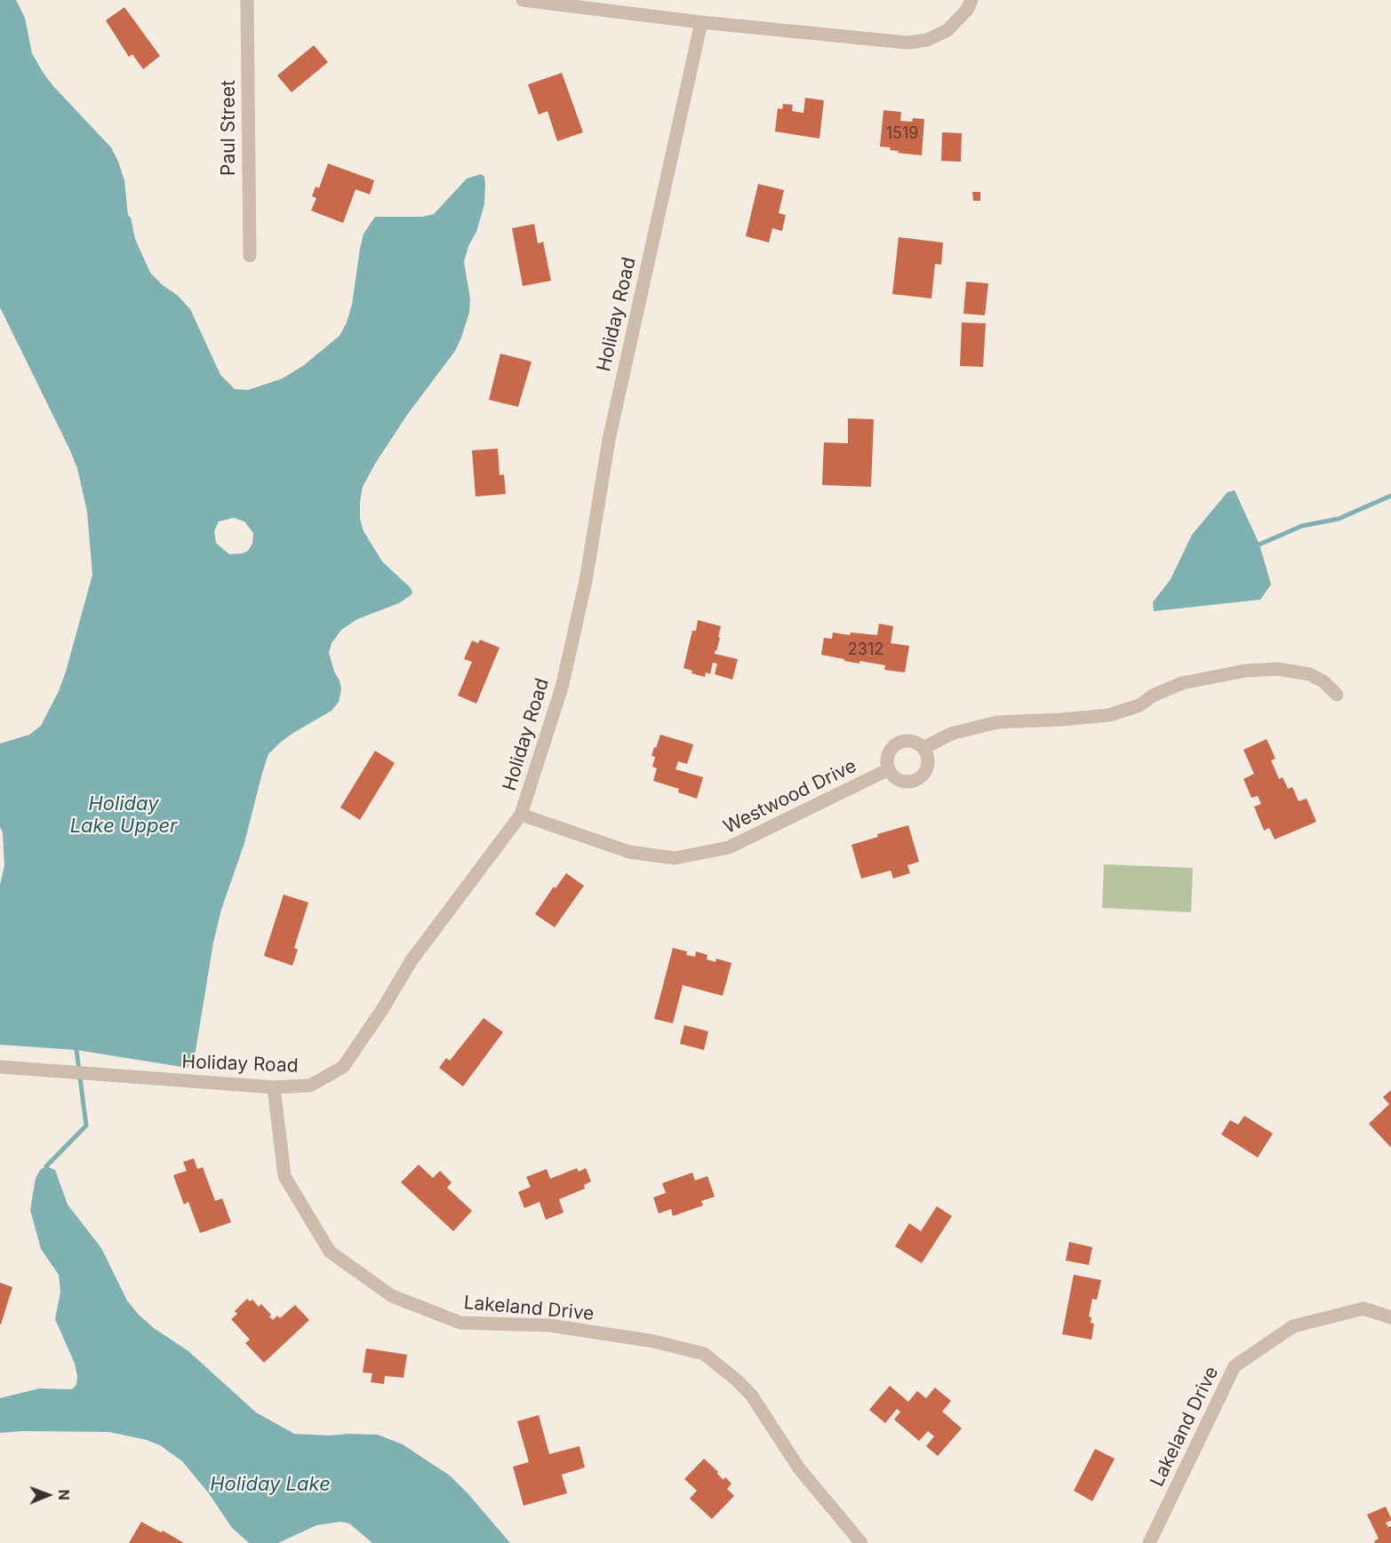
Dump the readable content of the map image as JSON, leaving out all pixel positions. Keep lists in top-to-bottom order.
{
  "streets": {
    "street": [
      "Paul Street",
      "Holiday Road",
      "Westwood Drive",
      "Lakeland Drive"
    ]
  },
  "crossings": [
    ["Holiday Road", "Westwood Drive"],
    ["Holiday Road", "Lakeland Drive"]
  ],
  "water": ["Holiday Lake Upper", "Holiday Lake"],
  "house_numbers": ["1519", "2312"],
  "north": "right"
}
